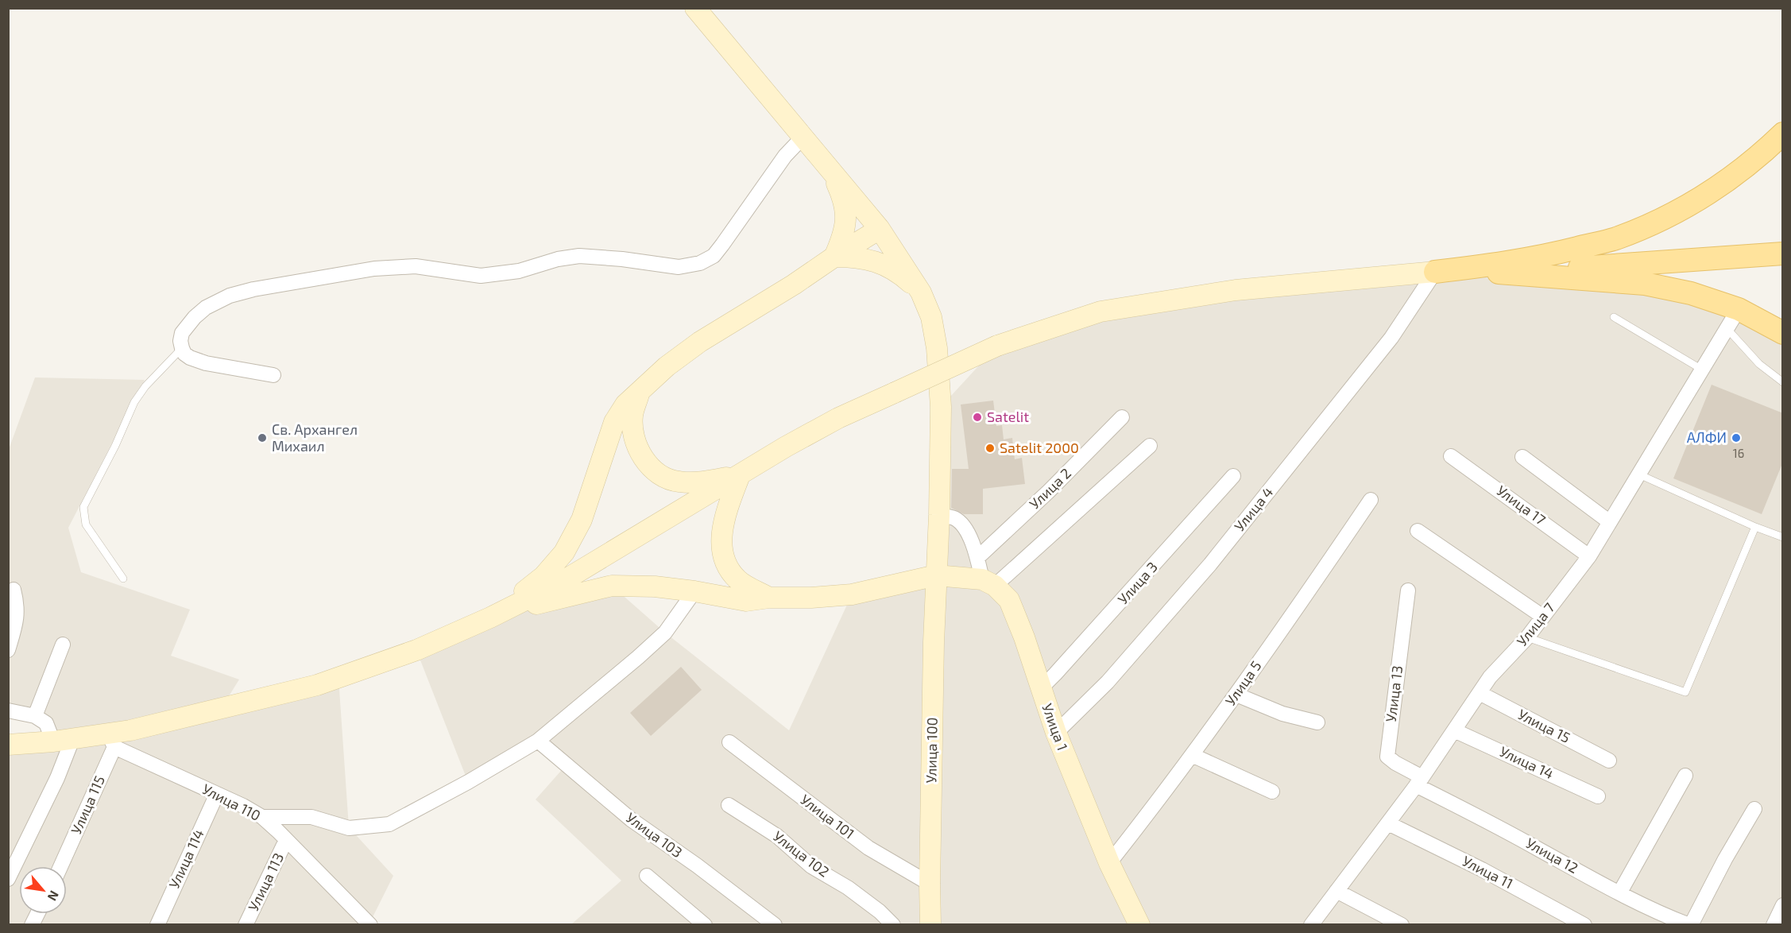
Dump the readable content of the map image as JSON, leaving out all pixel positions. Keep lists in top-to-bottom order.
{
  "streets": {
    "main road": ["Улица 1", "Улица 100"],
    "street": [
      "Улица 2",
      "Улица 17",
      "Улица 4",
      "Улица 3",
      "Улица 7",
      "Улица 5",
      "Улица 13",
      "Улица 15",
      "Улица 14",
      "Улица 110",
      "Улица 115",
      "Улица 101",
      "Улица 103",
      "Улица 102",
      "Улица 12",
      "Улица 114",
      "Улица 11",
      "Улица 113"
    ]
  },
  "crossings": [
    ["Улица 17", "Улица 7"],
    ["Улица 4", "Улица 1"],
    ["Улица 3", "Улица 1"],
    ["Улица 7", "Улица 13"],
    ["Улица 7", "Улица 15"],
    ["Улица 7", "Улица 14"],
    ["Улица 7", "Улица 12"],
    ["Улица 7", "Улица 11"],
    ["Улица 5", "Улица 1"],
    ["Улица 13", "Улица 12"],
    ["Улица 100", "Улица 101"],
    ["Улица 110", "Улица 115"],
    ["Улица 110", "Улица 114"],
    ["Улица 110", "Улица 113"]
  ],
  "places": [
    "Satelit",
    "Св. Архангел Михаил",
    "АЛФИ",
    "Satelit 2000"
  ],
  "house_numbers": ["16"],
  "north": "bottom right"
}
